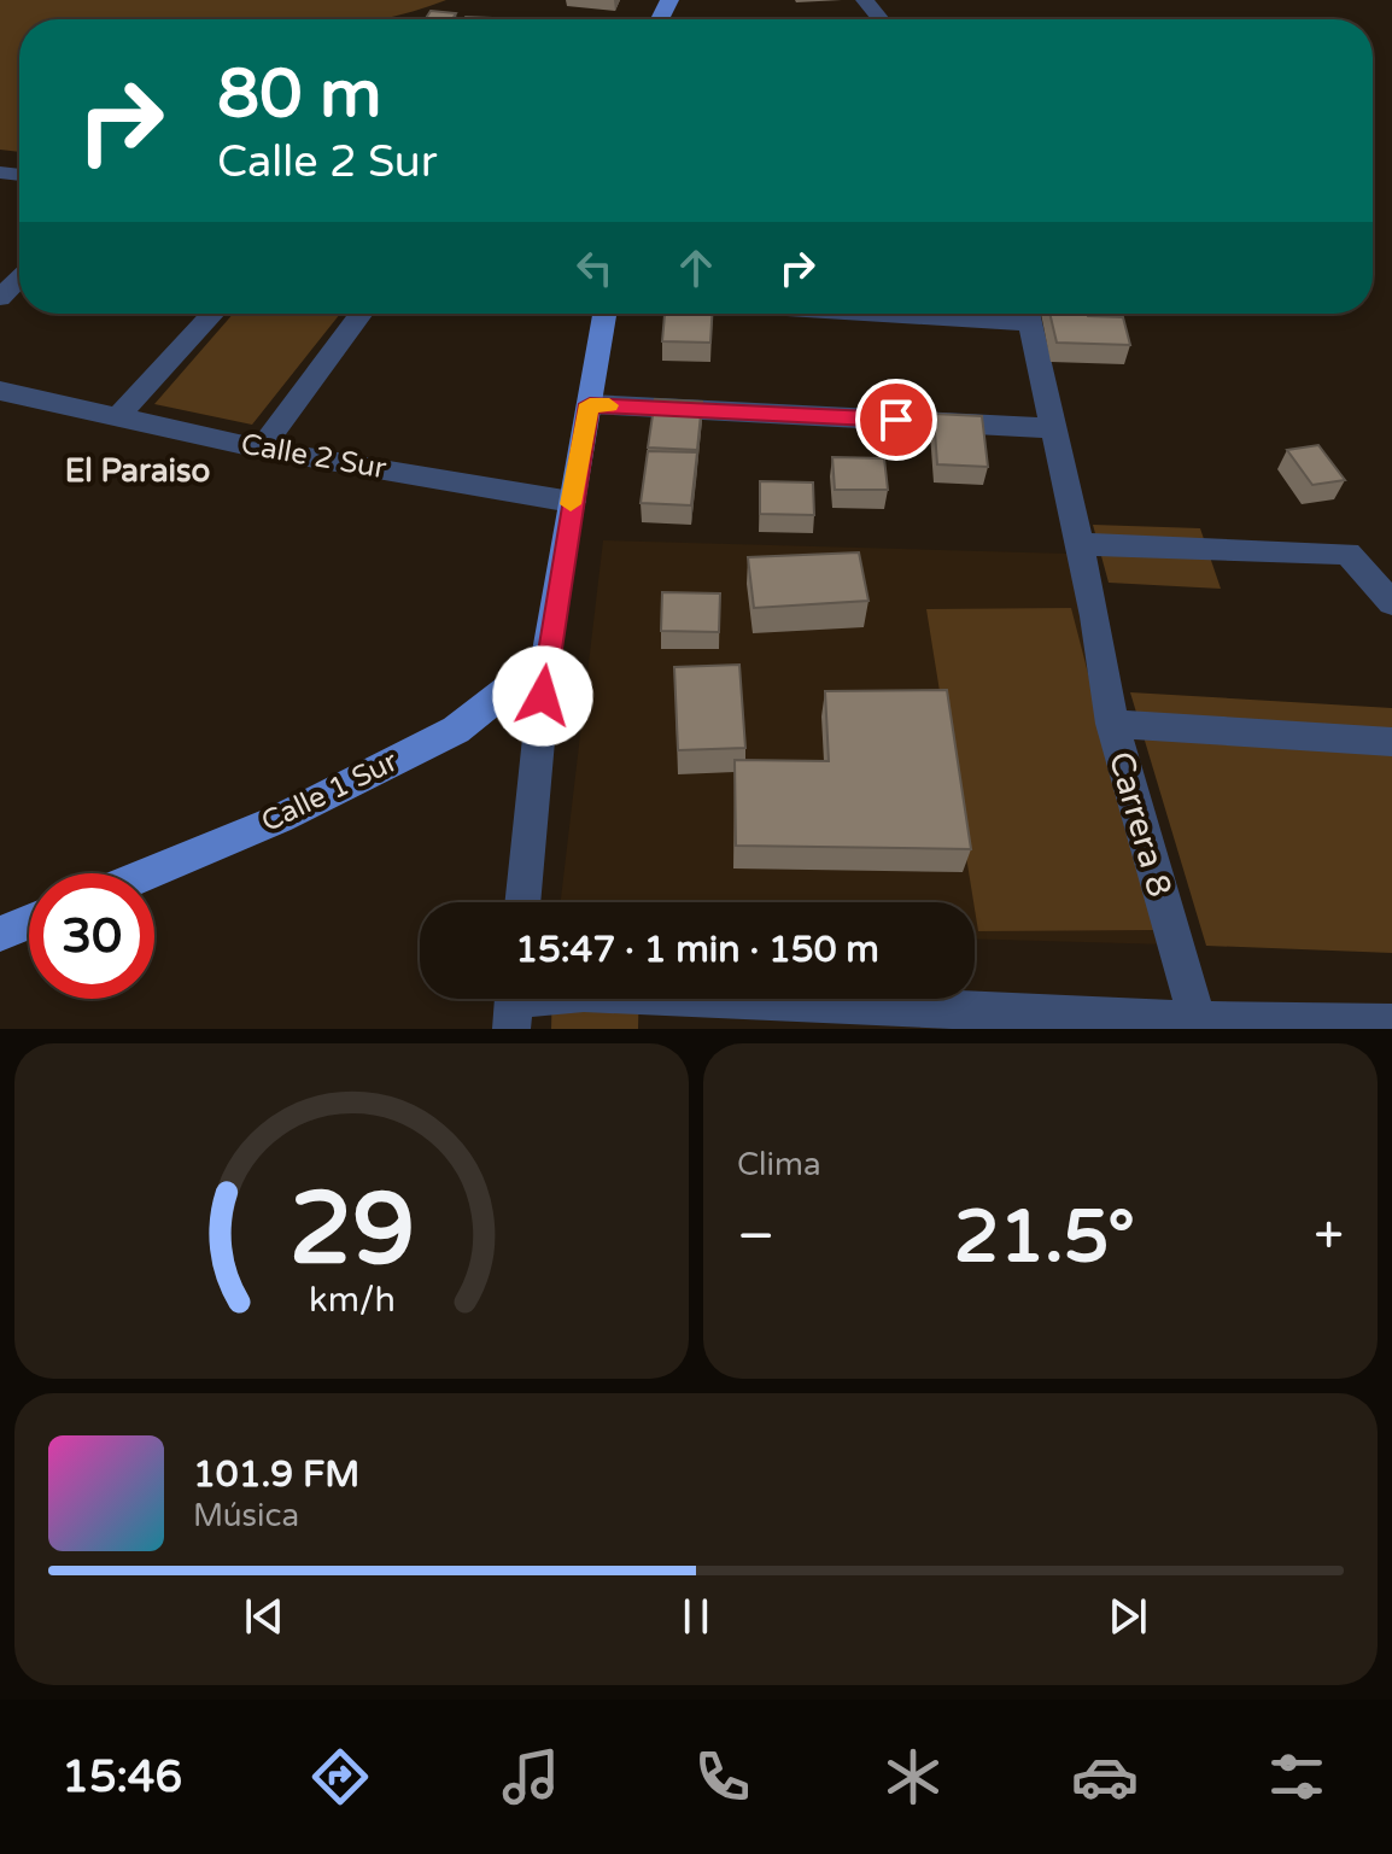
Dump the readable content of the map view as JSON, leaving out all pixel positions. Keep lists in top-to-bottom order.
{
  "streets": {
    "main road": ["Calle 1 Sur"],
    "street": ["Calle 2 Sur", "Carrera 8"]
  },
  "districts": ["El Paraiso"],
  "page": {
    "turn": ["80 m", "Calle 2 Sur"],
    "limit": "30",
    "trip": "15:47 · 1 min · 150 m",
    "tile": "Clima",
    "heat": ["−", "21.5°", "+"],
    "song": ["101.9 FM", "Música"],
    "tabs": "15:46",
    "gauge": ["29", "km/h"]
  }
}
